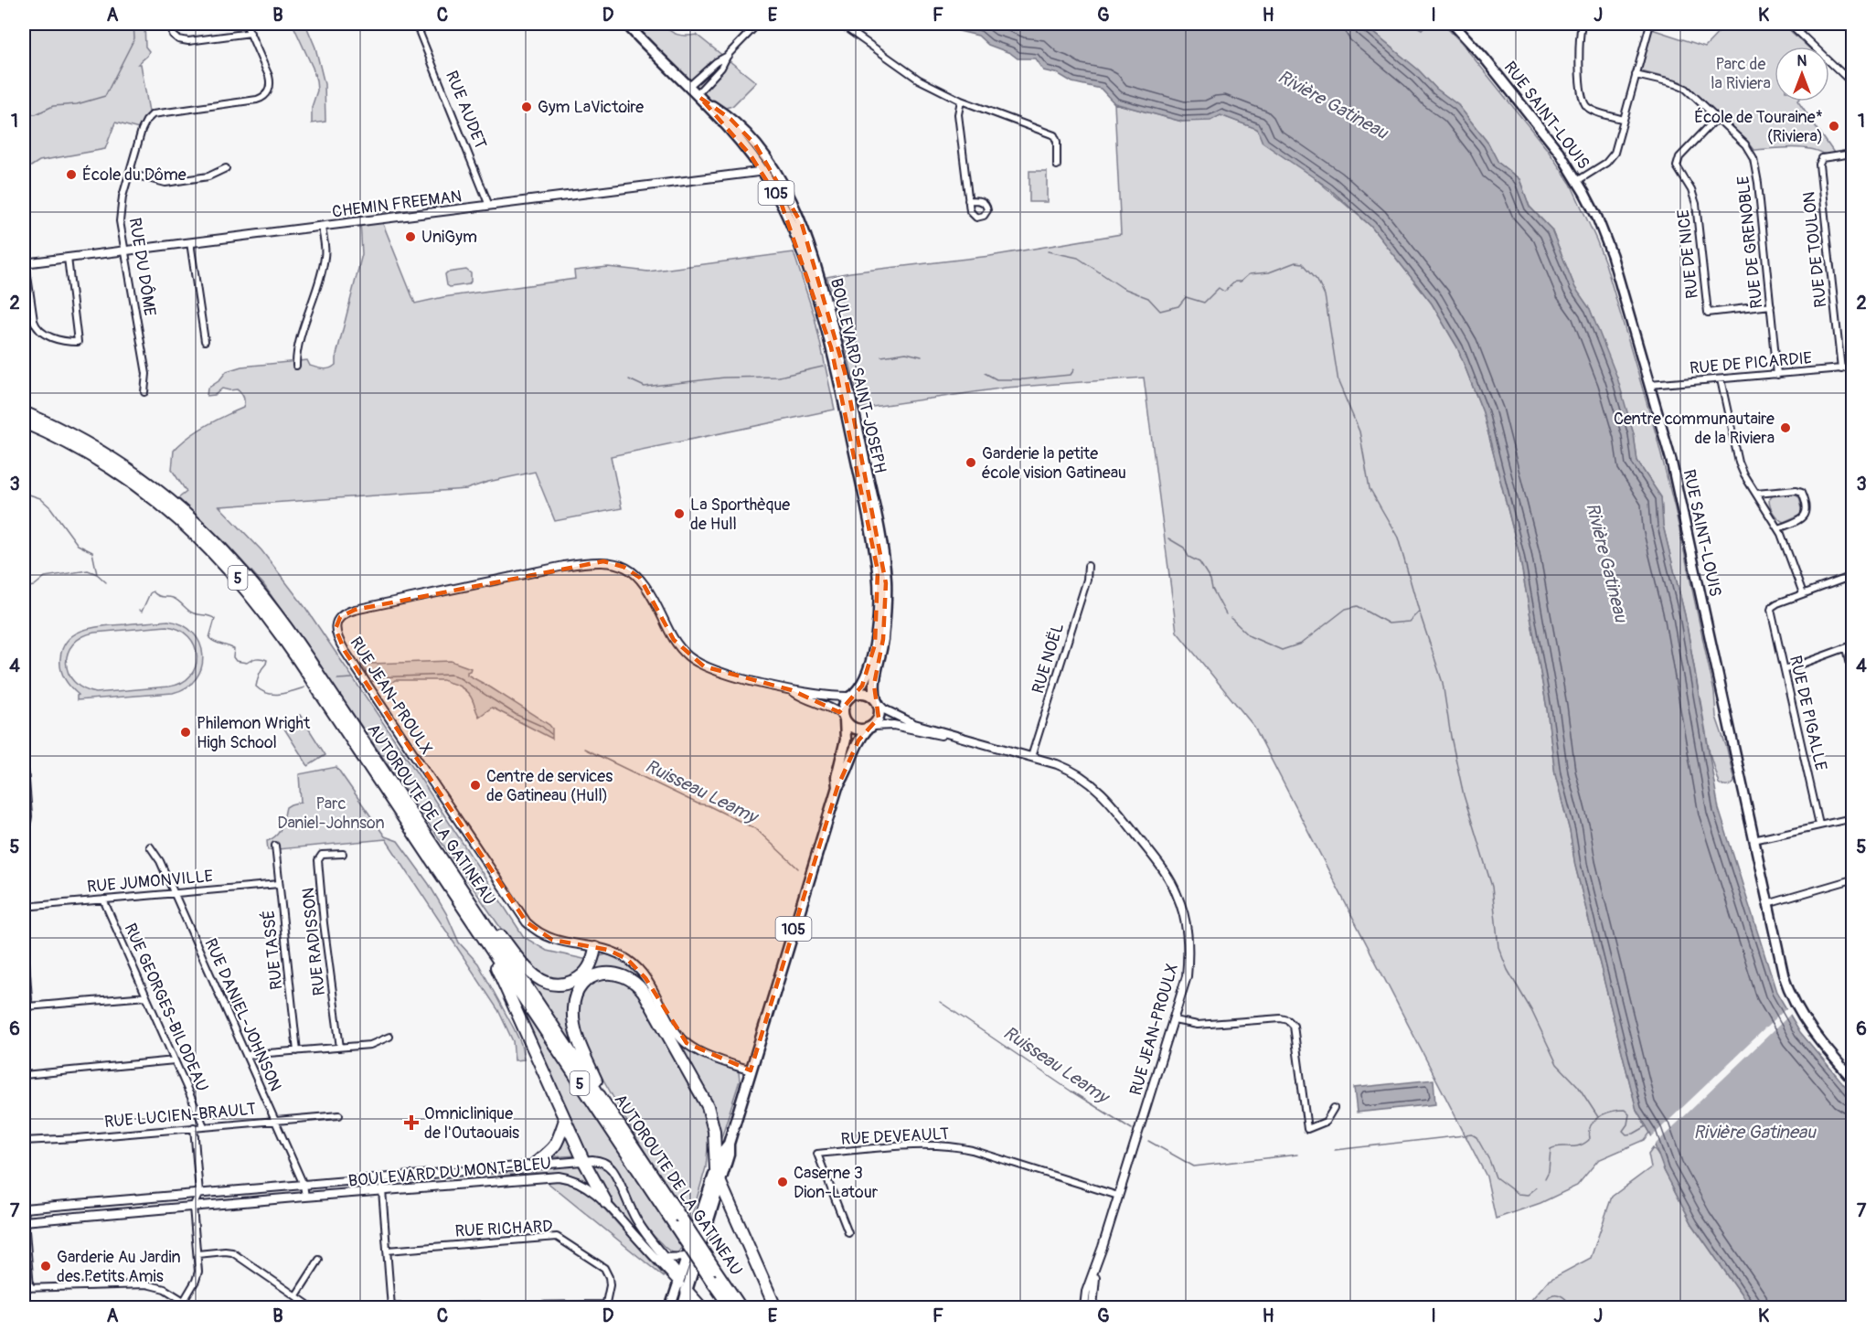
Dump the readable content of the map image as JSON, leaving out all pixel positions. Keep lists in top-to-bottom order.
{
  "streets": {
    "highway": ["5", "AUTOROUTE DE LA GATINEAU"],
    "main road": ["RUE SAINT-LOUIS", "105", "BOULEVARD SAINT-JOSEPH"],
    "street": [
      "RUE AUDET",
      "CHEMIN FREEMAN",
      "RUE DE GRENOBLE",
      "RUE DE TOULON",
      "RUE DE NICE",
      "RUE DU DÔME",
      "RUE DE PICARDIE",
      "RUE NOËL",
      "RUE JEAN-PROULX",
      "RUE DE PIGALLE",
      "RUE JUMONVILLE",
      "RUE RADISSON",
      "RUE TASSÉ",
      "RUE GEORGES-BILODEAU",
      "RUE DANIEL-JOHNSON",
      "RUE LUCIEN-BRAULT",
      "RUE DEVEAULT",
      "BOULEVARD DU MONT-BLEU",
      "RUE RICHARD"
    ]
  },
  "crossings": [
    ["RUE AUDET", "CHEMIN FREEMAN"],
    ["RUE SAINT-LOUIS", "RUE DE PICARDIE"],
    ["105", "BOULEVARD SAINT-JOSEPH"],
    ["105", "RUE JEAN-PROULX"],
    ["105", "BOULEVARD DU MONT-BLEU"],
    ["CHEMIN FREEMAN", "RUE DU DÔME"],
    ["CHEMIN FREEMAN", "BOULEVARD SAINT-JOSEPH"],
    ["RUE DE GRENOBLE", "RUE DE NICE"],
    ["RUE DE GRENOBLE", "RUE DE PICARDIE"],
    ["RUE DE TOULON", "RUE DE PICARDIE"],
    ["BOULEVARD SAINT-JOSEPH", "RUE JEAN-PROULX"],
    ["RUE NOËL", "RUE JEAN-PROULX"],
    ["RUE JEAN-PROULX", "RUE DEVEAULT"],
    ["RUE JUMONVILLE", "RUE TASSÉ"],
    ["RUE JUMONVILLE", "RUE GEORGES-BILODEAU"],
    ["RUE JUMONVILLE", "RUE DANIEL-JOHNSON"],
    ["RUE GEORGES-BILODEAU", "RUE LUCIEN-BRAULT"],
    ["RUE DANIEL-JOHNSON", "RUE LUCIEN-BRAULT"],
    ["RUE DANIEL-JOHNSON", "BOULEVARD DU MONT-BLEU"]
  ],
  "water": ["Rivière Gatineau", "Ruisseau Leamy"],
  "parks": ["Parc de la Riviera", "Parc Daniel-Johnson"],
  "places": {
    "other": [
      "Gym LaVictoire",
      "École de Touraine* (Riviera)",
      "École du Dôme",
      "UniGym",
      "Centre communautaire de la Riviera",
      "Garderie la petite école vision Gatineau",
      "La Sporthèque de Hull",
      "Philemon Wright High School",
      "Centre de services de Gatineau (Hull)",
      "Caserne 3 Dion-Latour",
      "Garderie Au Jardin des Petits Amis"
    ],
    "health": ["Omniclinique de l'Outaouais"]
  },
  "north": "top",
  "grid": {
    "columns": [
      "A",
      "B",
      "C",
      "D",
      "E",
      "F",
      "G",
      "H",
      "I",
      "J",
      "K"
    ],
    "rows": [
      "1",
      "2",
      "3",
      "4",
      "5",
      "6",
      "7"
    ]
  }
}
